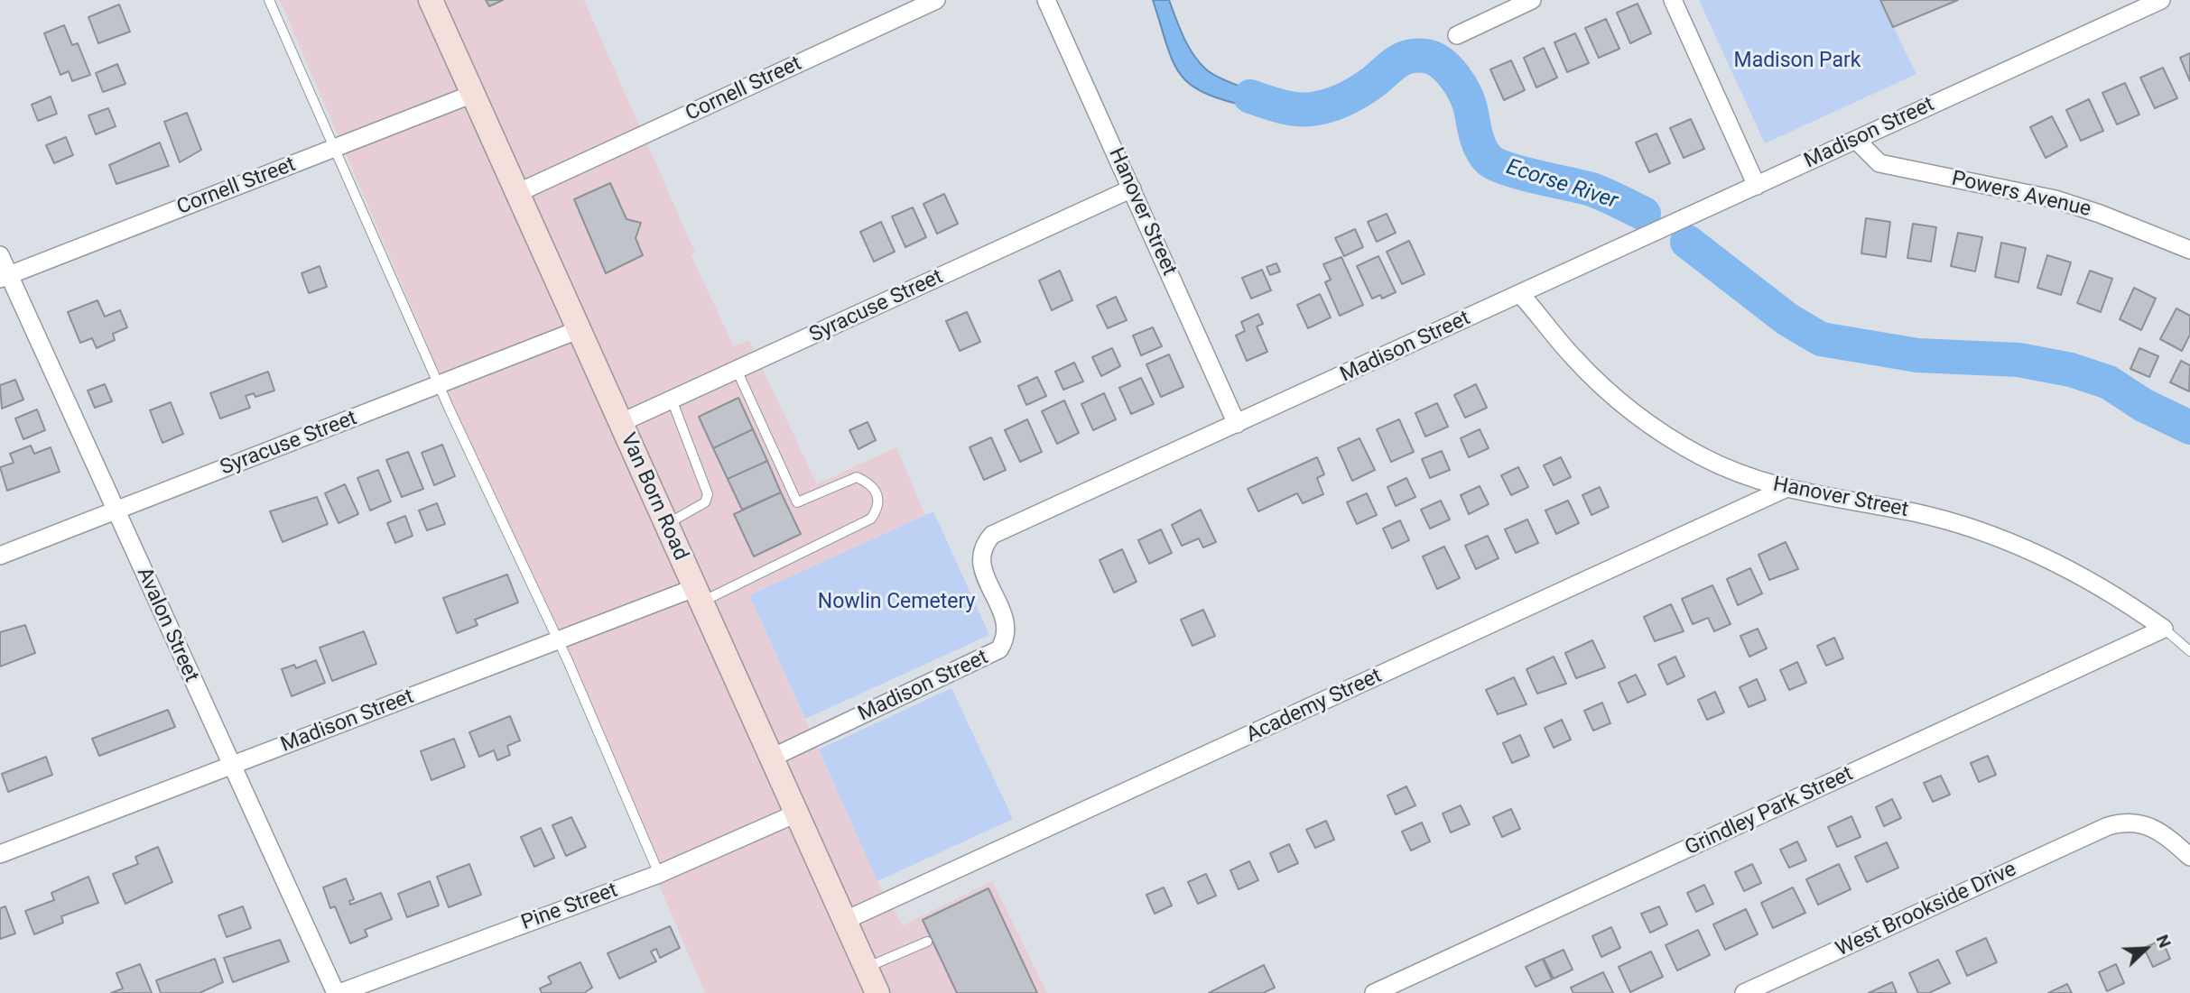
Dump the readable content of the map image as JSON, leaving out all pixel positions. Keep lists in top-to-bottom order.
{
  "streets": {
    "main road": ["Van Born Road"],
    "street": [
      "Cornell Street",
      "Madison Street",
      "Powers Avenue",
      "Hanover Street",
      "Syracuse Street",
      "Avalon Street",
      "Academy Street",
      "Grindley Park Street",
      "Pine Street",
      "West Brookside Drive"
    ]
  },
  "crossings": [
    ["Cornell Street", "Van Born Road"],
    ["Cornell Street", "Avalon Street"],
    ["Madison Street", "Powers Avenue"],
    ["Madison Street", "Hanover Street"],
    ["Madison Street", "Van Born Road"],
    ["Madison Street", "Avalon Street"],
    ["Hanover Street", "Syracuse Street"],
    ["Hanover Street", "Academy Street"],
    ["Hanover Street", "Grindley Park Street"],
    ["Syracuse Street", "Van Born Road"],
    ["Syracuse Street", "Avalon Street"],
    ["Van Born Road", "Academy Street"],
    ["Van Born Road", "Pine Street"],
    ["Avalon Street", "Pine Street"]
  ],
  "water": ["Ecorse River"],
  "parks": ["Madison Park", "Nowlin Cemetery"],
  "north": "top right"
}
